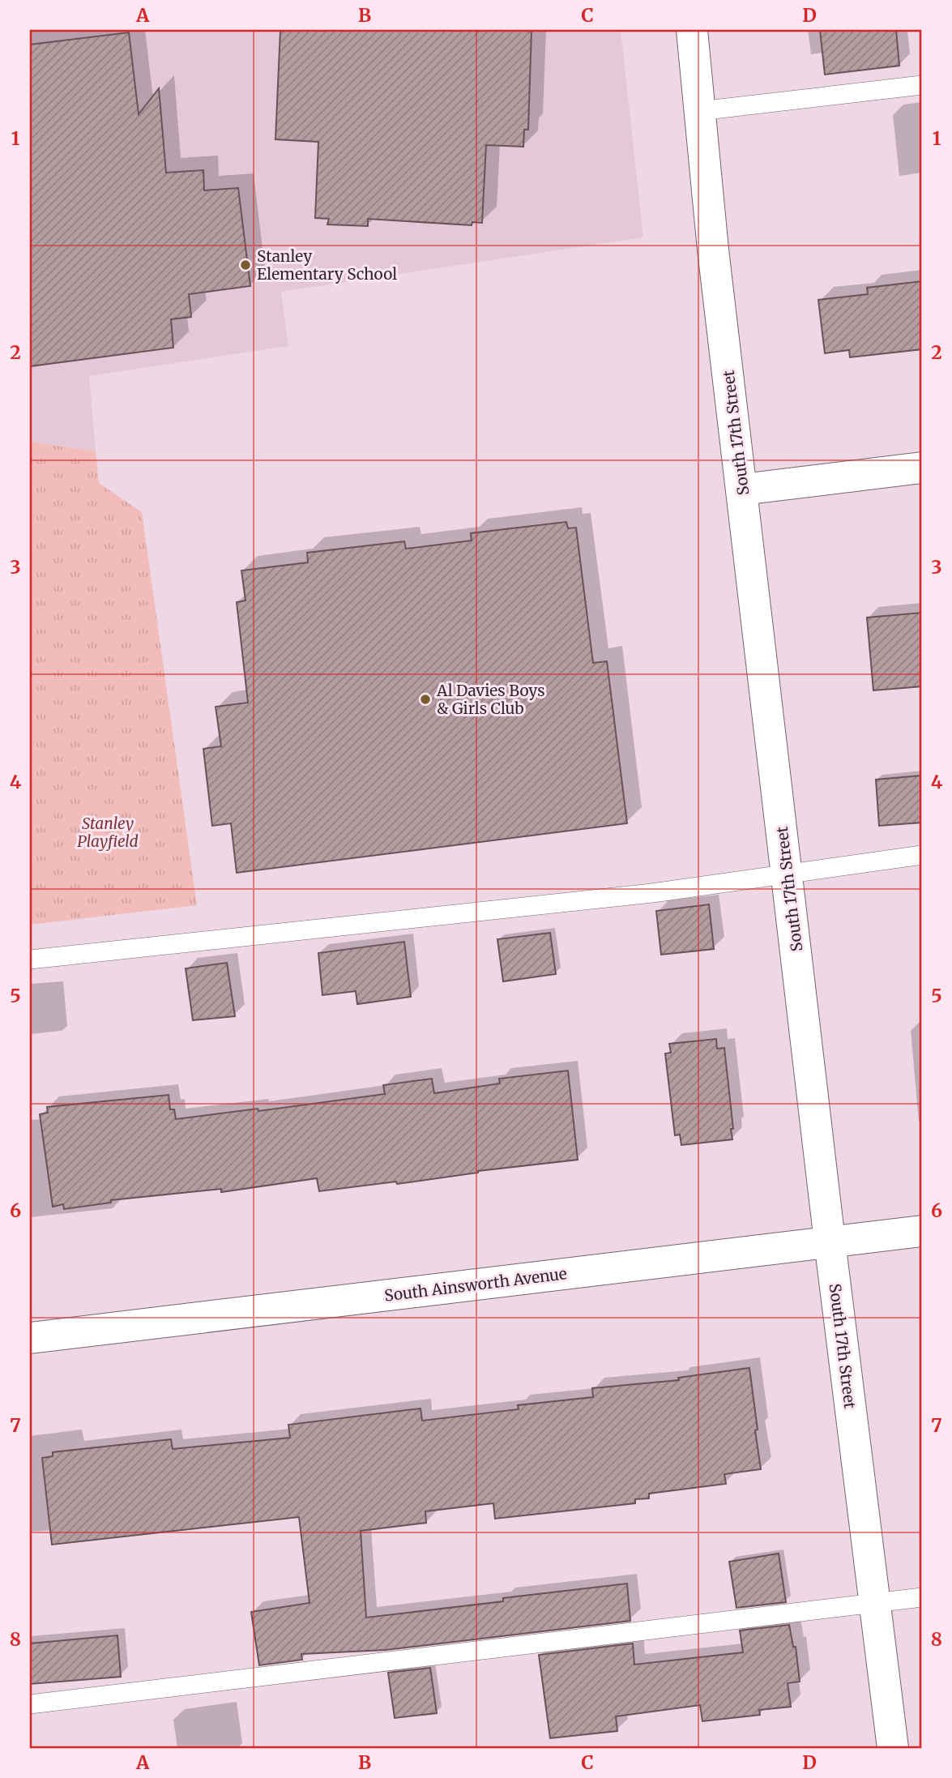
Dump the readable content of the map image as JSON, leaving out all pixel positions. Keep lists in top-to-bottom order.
{
  "streets": {
    "street": ["South 17th Street", "South Ainsworth Avenue"]
  },
  "crossings": [
    ["South 17th Street", "South Ainsworth Avenue"]
  ],
  "parks": ["Stanley Playfield"],
  "places": ["Stanley Elementary School", "Al Davies Boys & Girls Club"],
  "grid": {
    "columns": [
      "A",
      "B",
      "C",
      "D"
    ],
    "rows": [
      "1",
      "2",
      "3",
      "4",
      "5",
      "6",
      "7",
      "8"
    ]
  }
}
